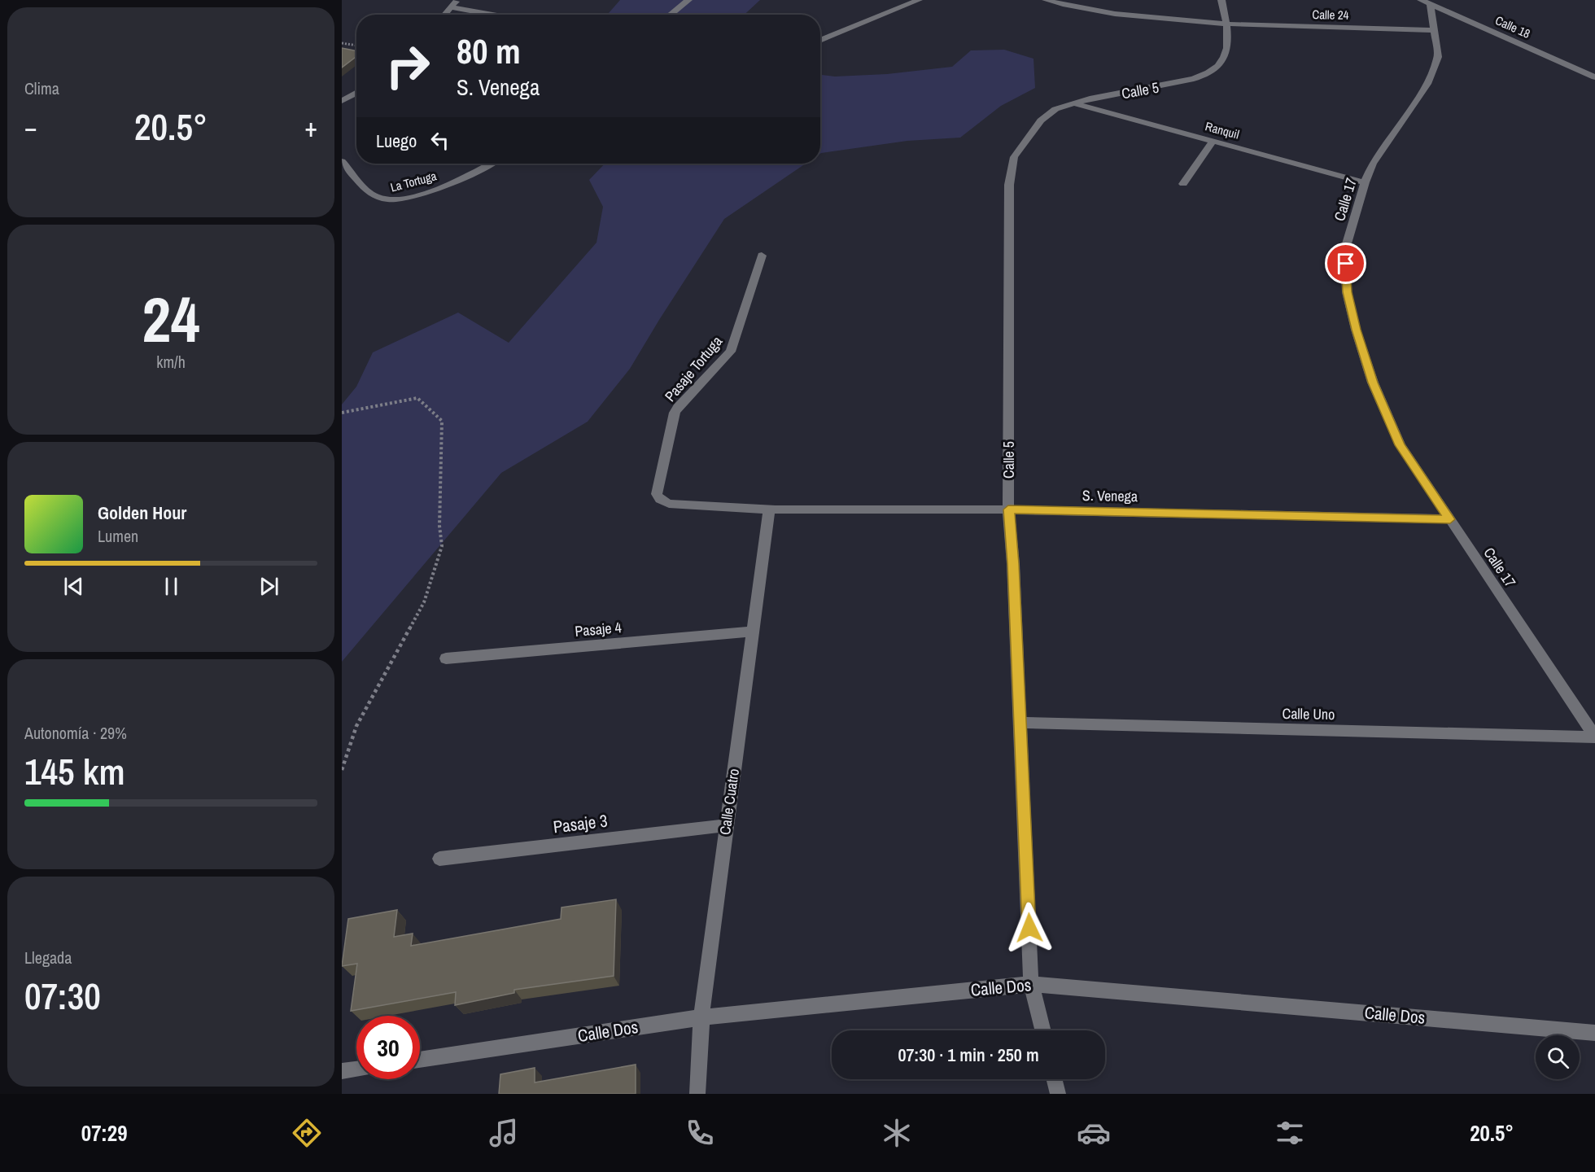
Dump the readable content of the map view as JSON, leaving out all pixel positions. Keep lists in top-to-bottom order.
{
  "streets": {
    "street": [
      "Calle 24",
      "Calle 18",
      "Calle 5",
      "Ranquil",
      "La Tortuga",
      "Calle 17",
      "Pasaje Tortuga",
      "S. Venega",
      "Pasaje 4",
      "Calle Uno",
      "Calle Cuatro",
      "Pasaje 3",
      "Calle Dos"
    ]
  },
  "crossings": [
    ["Calle 24", "Calle 5"],
    ["Calle 24", "Calle 17"],
    ["Calle 18", "Calle 17"],
    ["Calle 5", "Ranquil"],
    ["Calle 5", "S. Venega"],
    ["Calle 5", "Calle Uno"],
    ["Calle 5", "Calle Dos"],
    ["Ranquil", "Calle 17"],
    ["Calle 17", "S. Venega"],
    ["Calle 17", "Calle Uno"],
    ["Pasaje Tortuga", "S. Venega"],
    ["Pasaje Tortuga", "Calle Cuatro"],
    ["S. Venega", "Calle Cuatro"],
    ["Pasaje 4", "Calle Cuatro"],
    ["Calle Cuatro", "Pasaje 3"],
    ["Calle Cuatro", "Calle Dos"]
  ],
  "page": {
    "tile": [
      "Clima",
      ["24", "km/h"],
      ["Autonomía · 29%", "145 km"],
      ["Llegada", "07:30"]
    ],
    "turn": ["80 m", "S. Venega"],
    "heat": ["−", "20.5°", "+"],
    "then": "Luego",
    "song": ["Golden Hour", "Lumen"],
    "limit": "30",
    "trip": "07:30 · 1 min · 250 m",
    "tabs": ["07:29", "20.5°"]
  }
}
